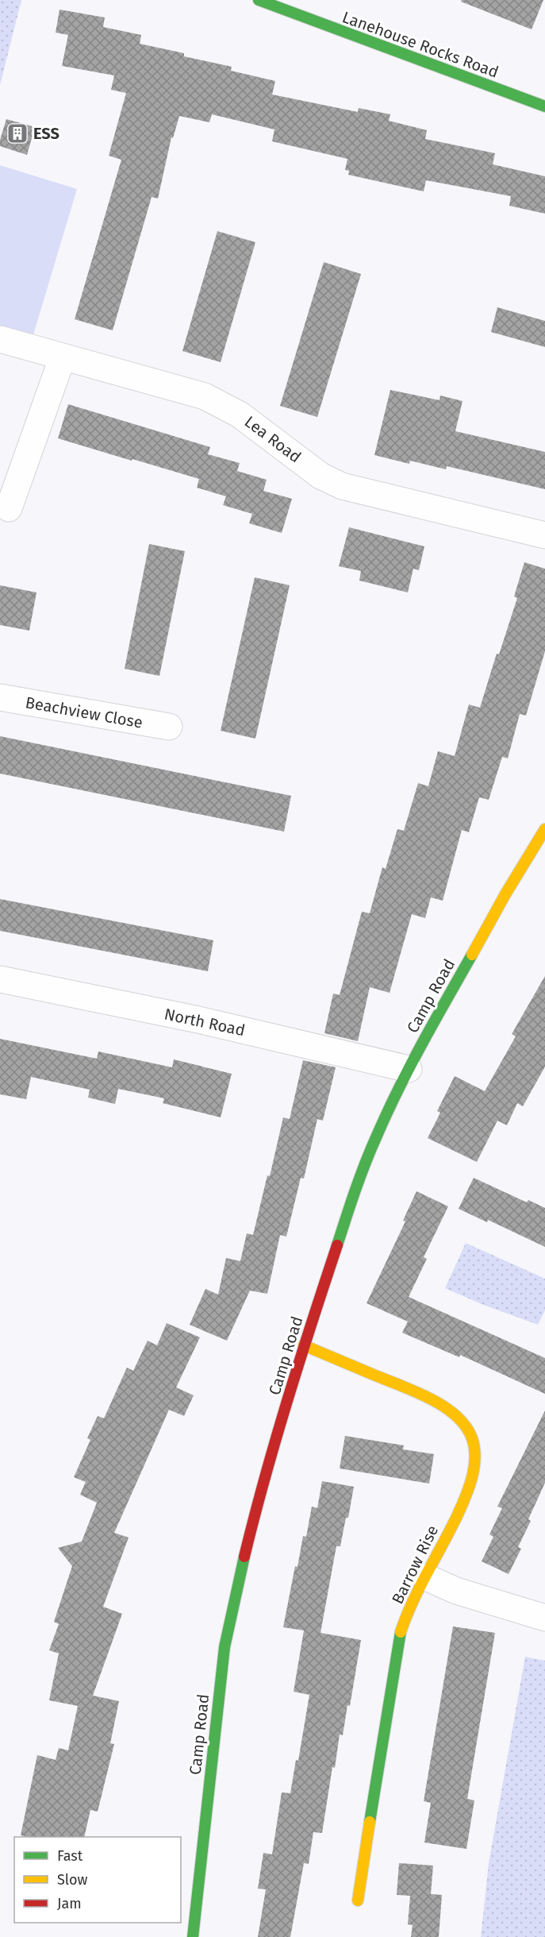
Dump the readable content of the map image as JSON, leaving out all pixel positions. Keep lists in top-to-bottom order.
{
  "streets": {
    "street": [
      "Lanehouse Rocks Road",
      "Lea Road",
      "Beachview Close",
      "Camp Road",
      "North Road",
      "Barrow Rise"
    ]
  },
  "crossings": [
    ["Camp Road", "North Road"],
    ["Camp Road", "Barrow Rise"]
  ],
  "places": {
    "building": ["ESS"]
  },
  "legend": ["Fast", "Slow", "Jam"]
}
